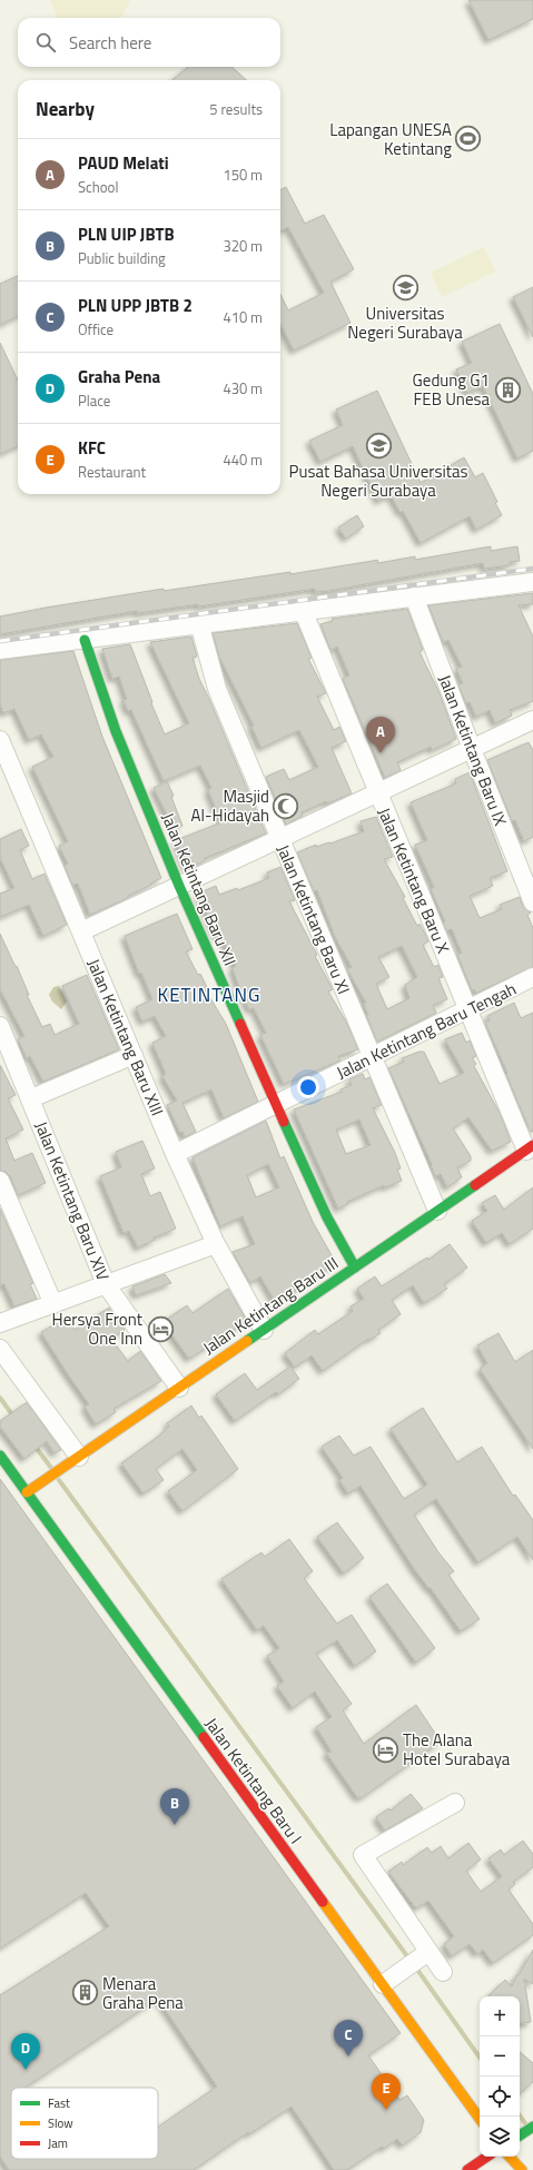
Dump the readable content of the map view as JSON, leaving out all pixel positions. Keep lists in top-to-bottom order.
{
  "streets": {
    "main road": ["Jalan Ketintang Baru XII", "Jalan Ketintang Baru III", "Jalan Ketintang Baru I"],
    "street": [
      "Jalan Ketintang Baru IX",
      "Jalan Ketintang Baru X",
      "Jalan Ketintang Baru XI",
      "Jalan Ketintang Baru Tengah",
      "Jalan Ketintang Baru XIII",
      "Jalan Ketintang Baru XIV"
    ]
  },
  "crossings": [
    ["Jalan Ketintang Baru X", "Jalan Ketintang Baru Tengah"],
    ["Jalan Ketintang Baru X", "Jalan Ketintang Baru III"],
    ["Jalan Ketintang Baru XII", "Jalan Ketintang Baru Tengah"],
    ["Jalan Ketintang Baru XII", "Jalan Ketintang Baru III"],
    ["Jalan Ketintang Baru XI", "Jalan Ketintang Baru Tengah"],
    ["Jalan Ketintang Baru XI", "Jalan Ketintang Baru III"],
    ["Jalan Ketintang Baru Tengah", "Jalan Ketintang Baru XIII"],
    ["Jalan Ketintang Baru XIII", "Jalan Ketintang Baru III"],
    ["Jalan Ketintang Baru XIV", "Jalan Ketintang Baru III"],
    ["Jalan Ketintang Baru III", "Jalan Ketintang Baru I"]
  ],
  "districts": ["KETINTANG"],
  "places": {
    "sports": ["Lapangan UNESA Ketintang"],
    "school or university": ["Universitas Negeri Surabaya", "Pusat Bahasa Universitas Negeri Surabaya"],
    "building": ["Gedung G1 FEB Unesa", "Menara Graha Pena"],
    "mosque": ["Masjid Al-Hidayah"],
    "hotel": ["Hersya Front One Inn", "The Alana Hotel Surabaya"]
  },
  "legend": ["Fast", "Slow", "Jam"],
  "page": {
    "search": "Search here",
    "heading": ["Nearby", "5 results"],
    "list": [
      {
        "mark": "A",
        "name": "PAUD Melati",
        "note": "School",
        "value": "150 m"
      },
      {
        "mark": "B",
        "name": "PLN UIP JBTB",
        "note": "Public building",
        "value": "320 m"
      },
      {
        "mark": "C",
        "name": "PLN UPP JBTB 2",
        "note": "Office",
        "value": "410 m"
      },
      {
        "mark": "D",
        "name": "Graha Pena",
        "note": "Place",
        "value": "430 m"
      },
      {
        "mark": "E",
        "name": "KFC",
        "note": "Restaurant",
        "value": "440 m"
      }
    ],
    "pins": [
      "A",
      "B",
      "C",
      "D",
      "E"
    ],
    "map_buttons": ["+", "−"]
  }
}
